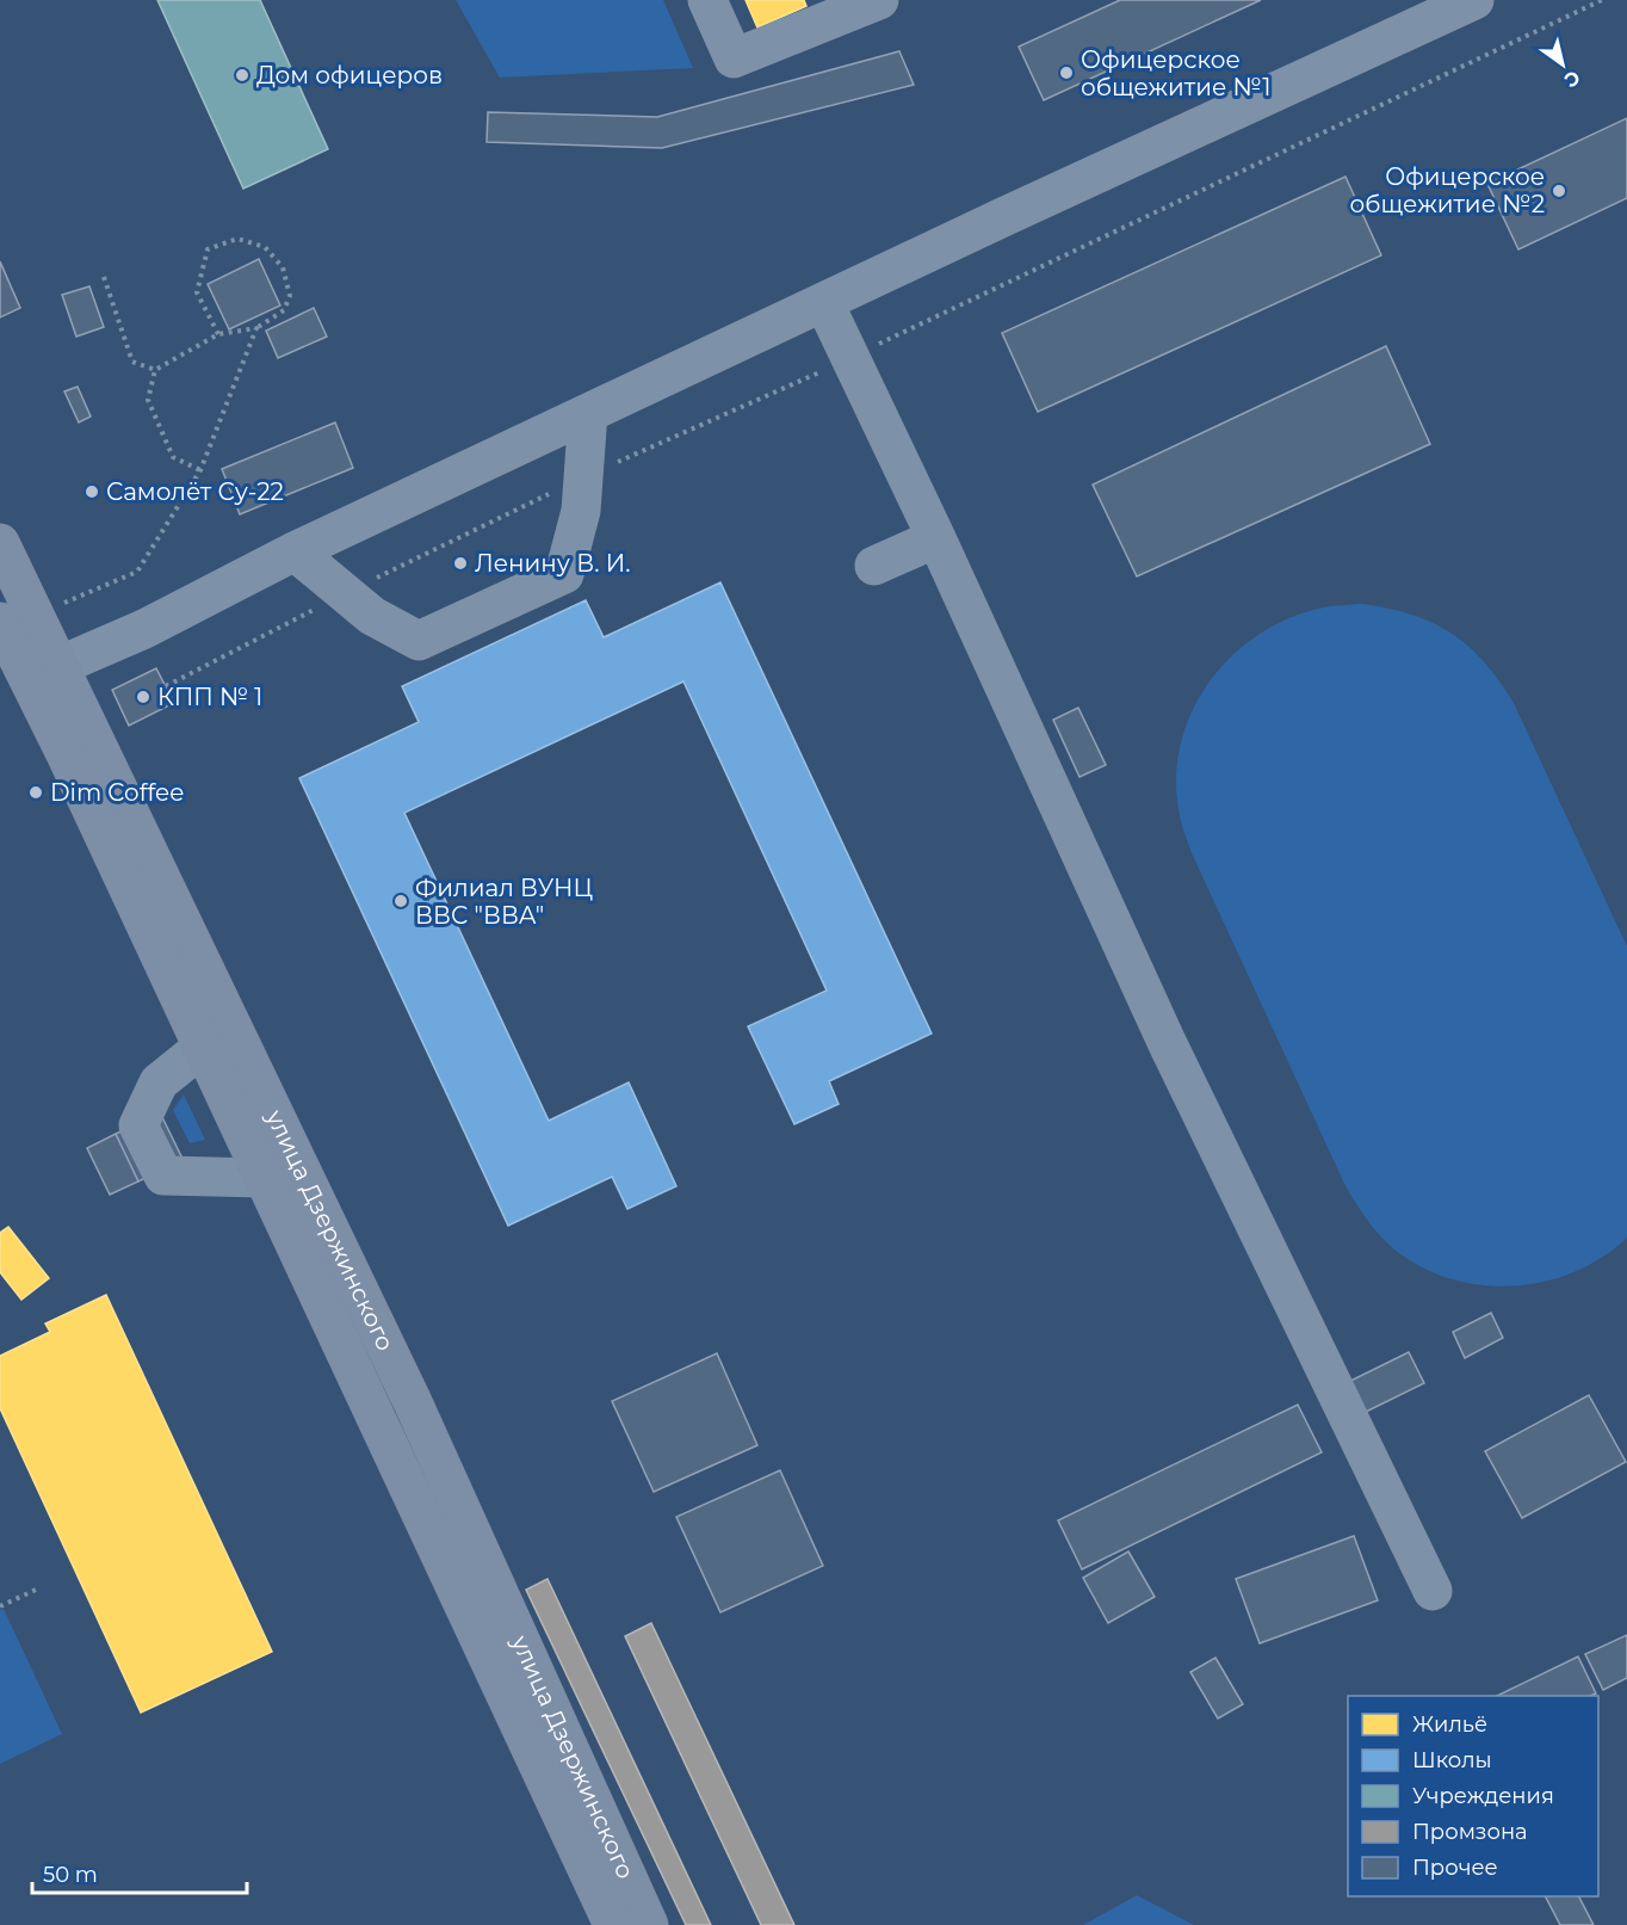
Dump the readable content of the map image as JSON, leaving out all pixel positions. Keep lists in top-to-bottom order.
{
  "streets": {
    "main road": ["улица Дзержинского"]
  },
  "places": [
    "Офицерское общежитие №1",
    "Дом офицеров",
    "Офицерское общежитие №2",
    "Самолёт Су-22",
    "Ленину В. И.",
    "КПП № 1",
    "Dim Coffee",
    "Филиал ВУНЦ ВВС \"ВВА\""
  ],
  "legend": [
    "Жильё",
    "Школы",
    "Учреждения",
    "Промзона",
    "Прочее"
  ],
  "scale_bar": "50 m",
  "north": "bottom right"
}
